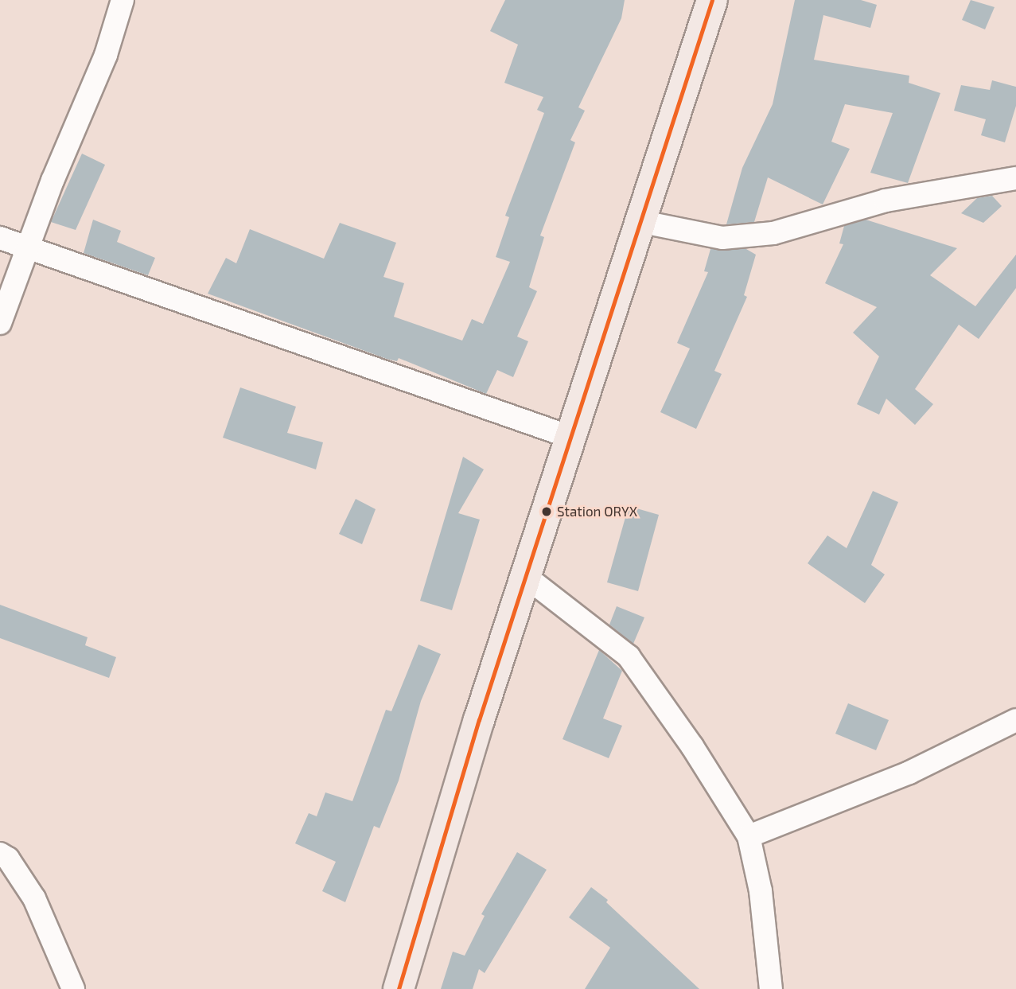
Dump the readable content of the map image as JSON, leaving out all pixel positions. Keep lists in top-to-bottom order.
{
  "places": ["Station ORYX"]
}
